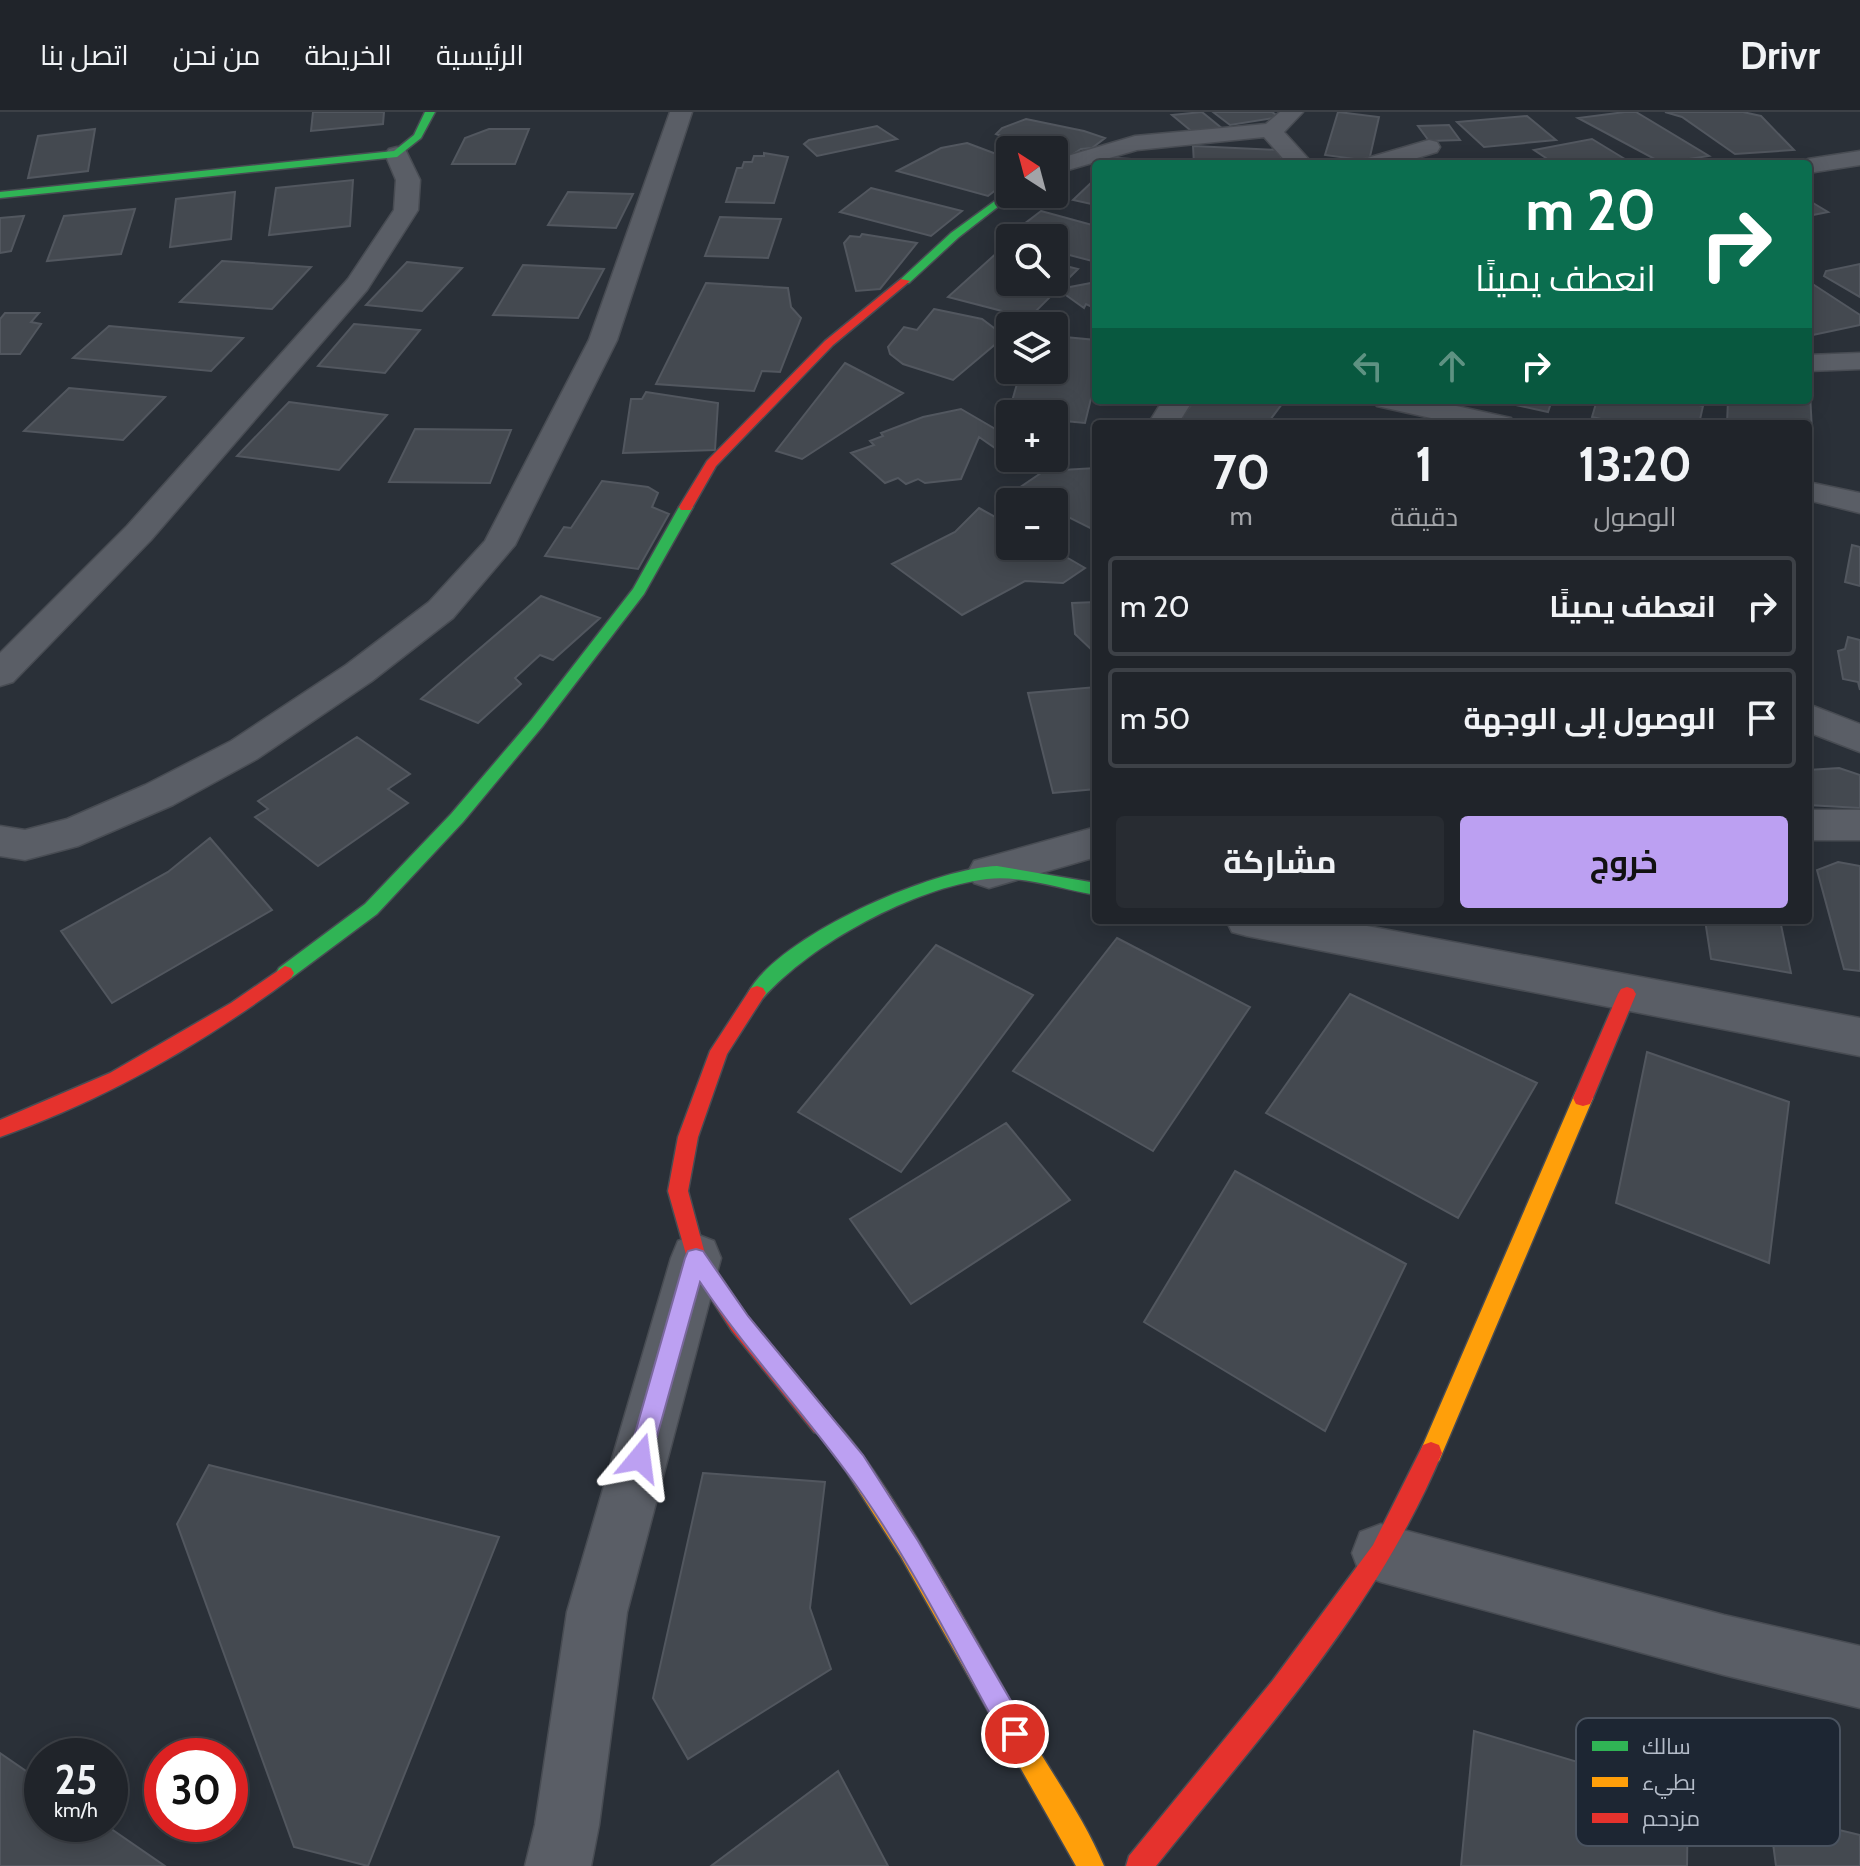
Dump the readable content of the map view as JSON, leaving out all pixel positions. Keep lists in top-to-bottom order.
{
  "legend": ["سالك", "بطيء", "مزدحم"],
  "north": "top left",
  "page": {
    "header": "Drivr",
    "nav": [
      "الرئيسية",
      "الخريطة",
      "من نحن",
      "اتصل بنا"
    ],
    "map_buttons": ["+", "−"],
    "turn": ["20 m", "انعطف يمينًا"],
    "eta": [
      "13:20",
      "الوصول",
      "1",
      "دقيقة",
      "70",
      "m"
    ],
    "list": [
      {
        "name": "انعطف يمينًا",
        "value": "20 m"
      },
      {
        "name": "الوصول إلى الوجهة",
        "value": "50 m"
      }
    ],
    "buttons": ["خروج", "مشاركة"],
    "speed": "25 km/h",
    "limit": "30"
  }
}
